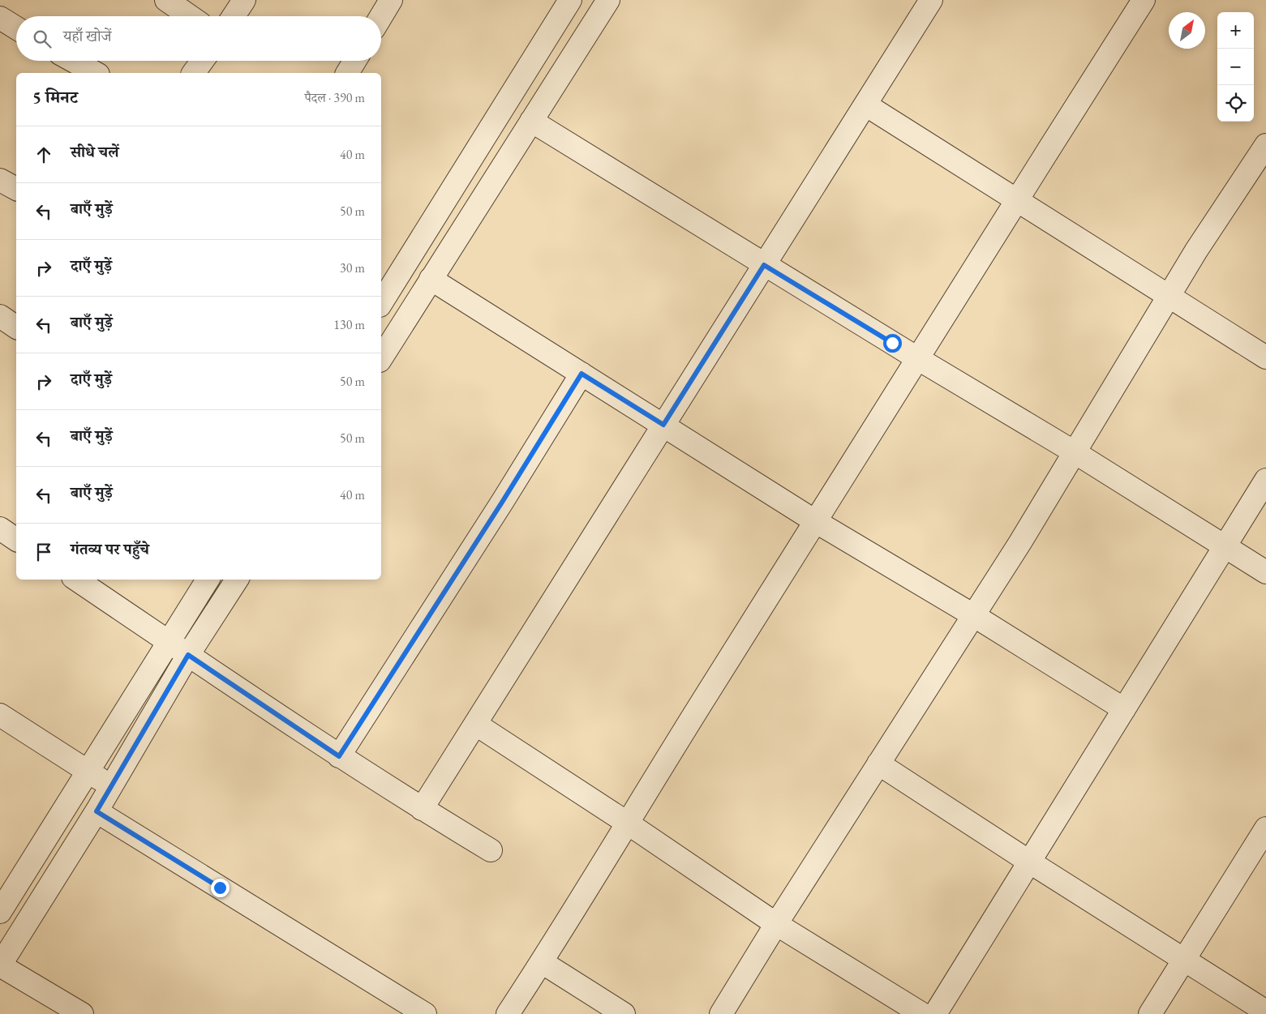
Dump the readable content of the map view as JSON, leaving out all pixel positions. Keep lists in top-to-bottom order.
{
  "north": "top right",
  "page": {
    "map_buttons": ["+", "−"],
    "search": "यहाँ खोजें",
    "heading": ["5 मिनट", "पैदल · 390 m"],
    "list": [
      ["सीधे चलें", "40 m"],
      ["बाएँ मुड़ें", "50 m"],
      ["दाएँ मुड़ें", "30 m"],
      ["बाएँ मुड़ें", "130 m"],
      ["दाएँ मुड़ें", "50 m"],
      ["बाएँ मुड़ें", "50 m"],
      ["बाएँ मुड़ें", "40 m"],
      "गंतव्य पर पहुँचे"
    ]
  }
}
